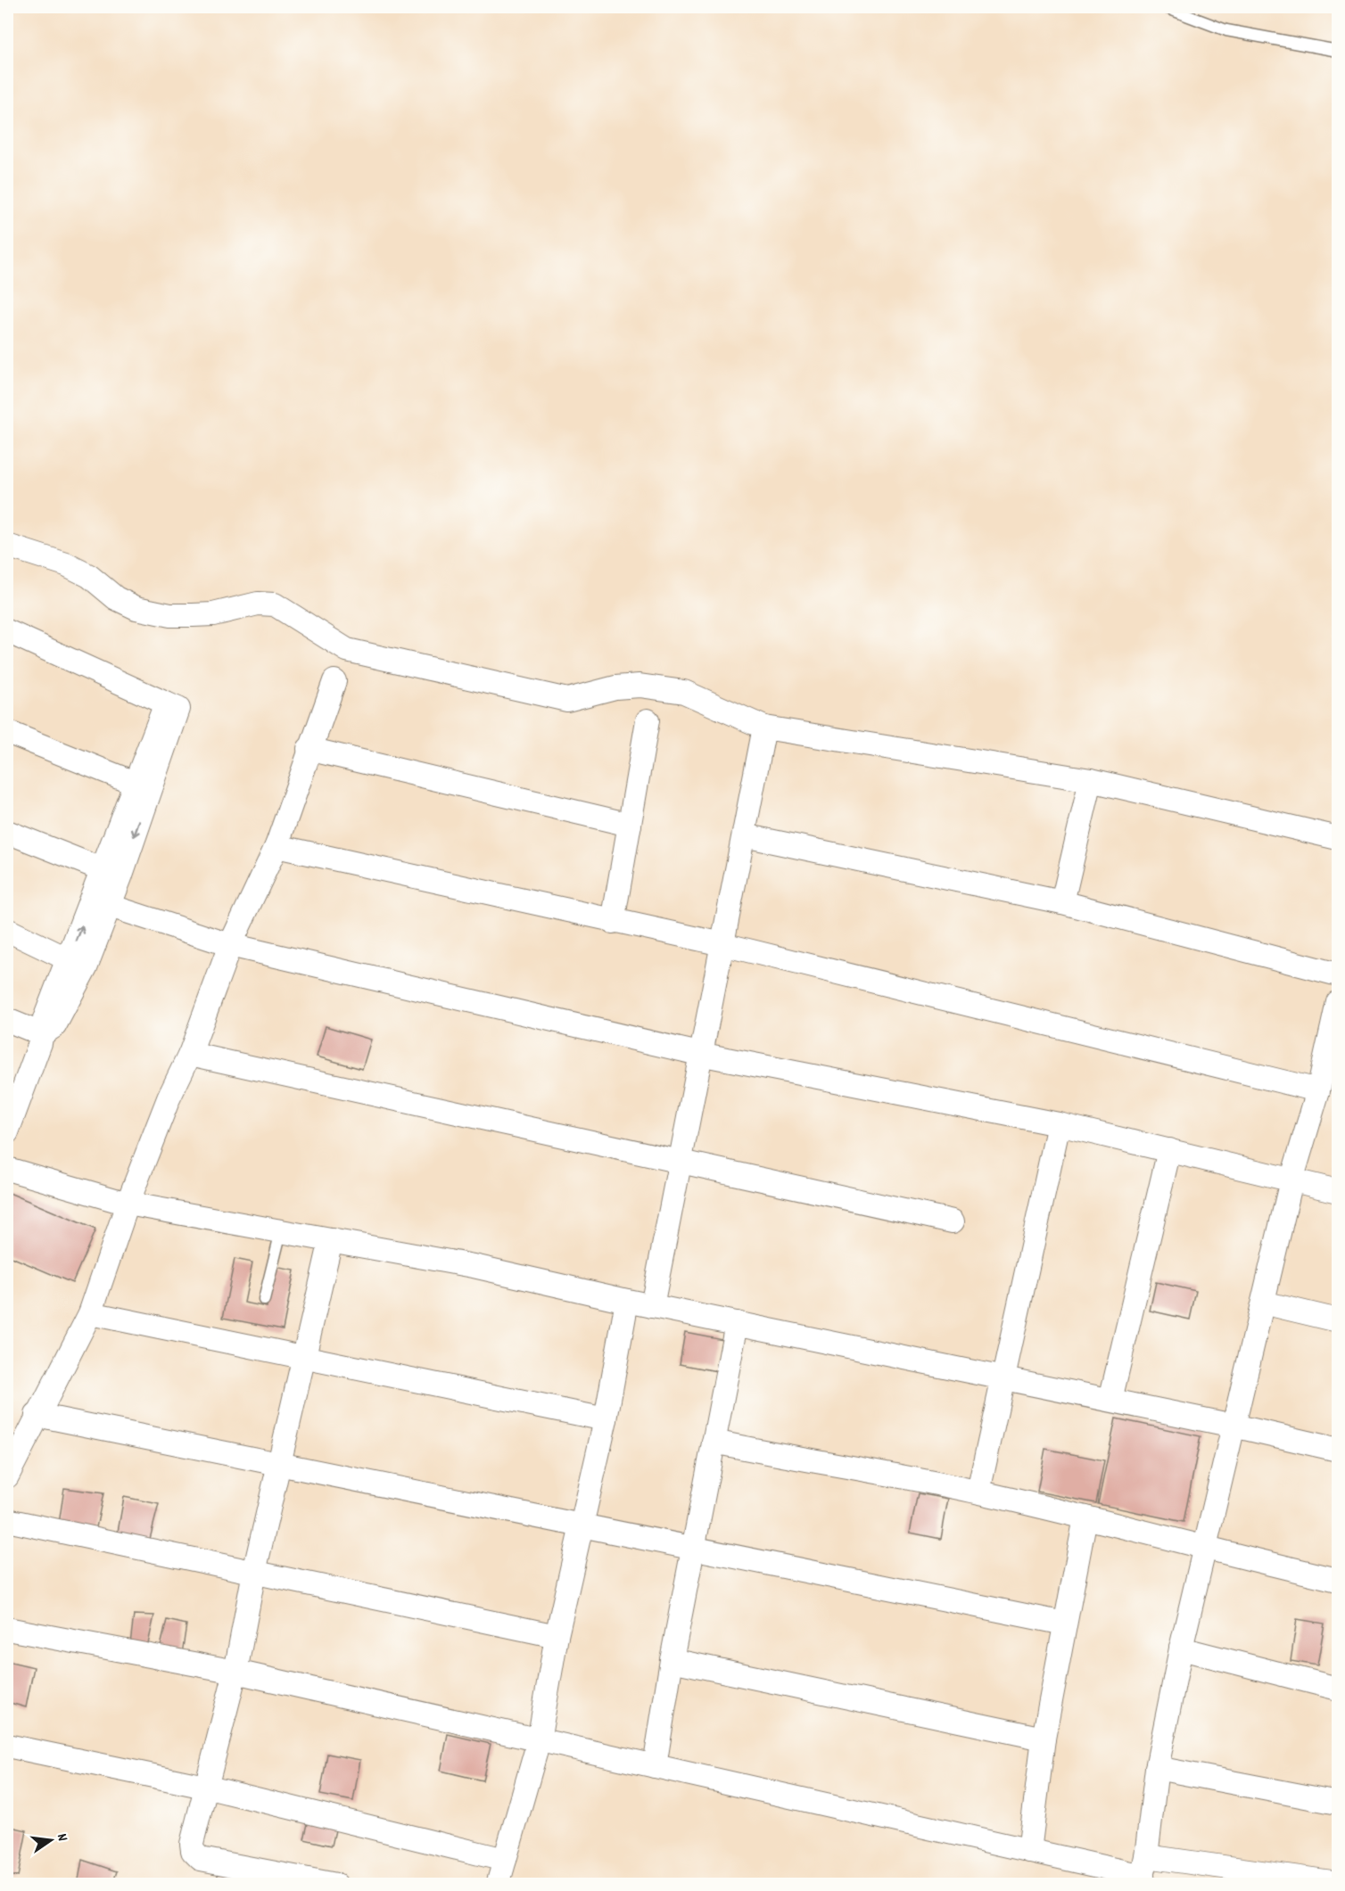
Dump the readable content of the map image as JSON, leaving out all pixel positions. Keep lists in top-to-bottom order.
{
  "north": "right"
}
